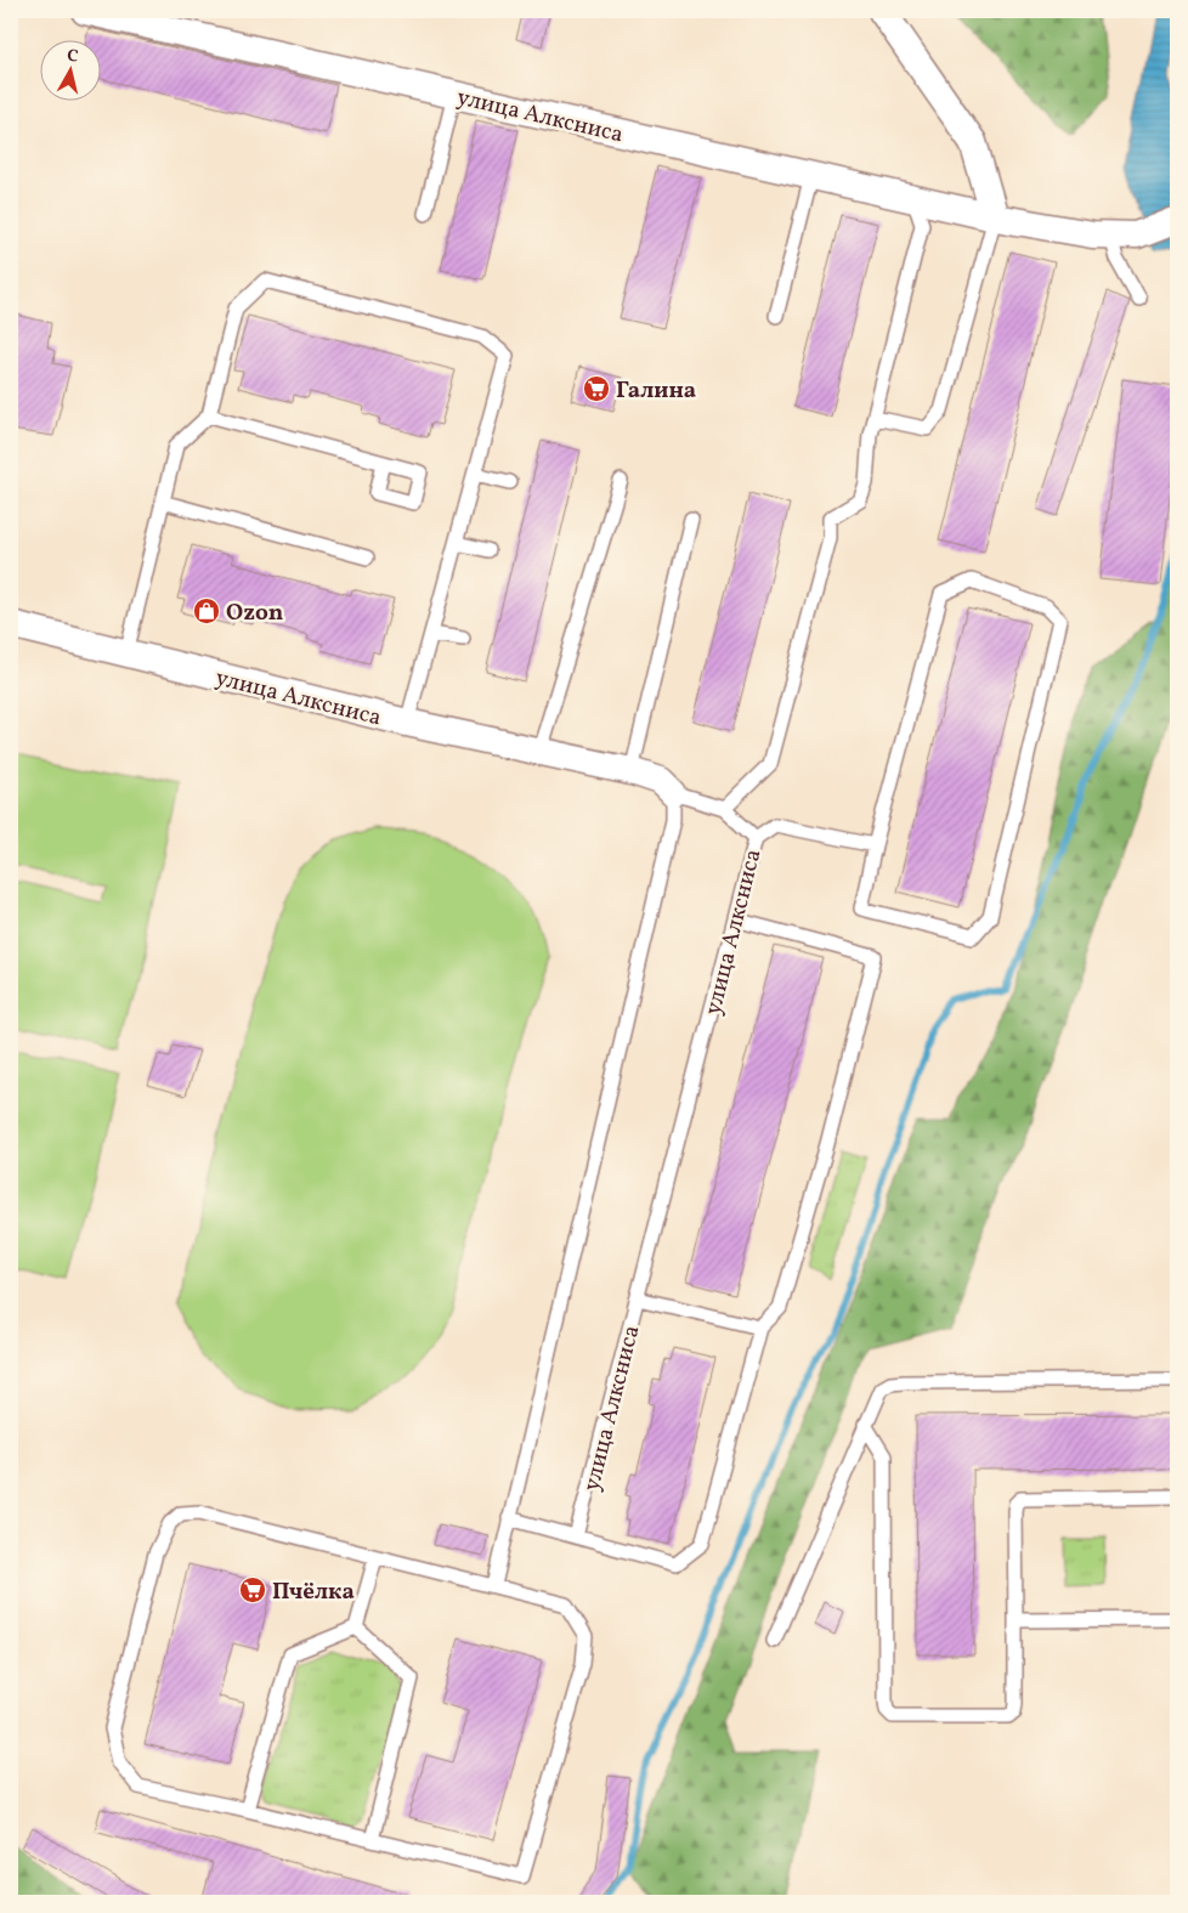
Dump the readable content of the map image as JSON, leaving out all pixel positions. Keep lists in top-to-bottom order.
{
  "streets": {
    "street": ["улица Алксниса"]
  },
  "places": {
    "supermarket": ["Галина", "Пчёлка"],
    "shop": ["Ozon"]
  },
  "north": "top"
}
